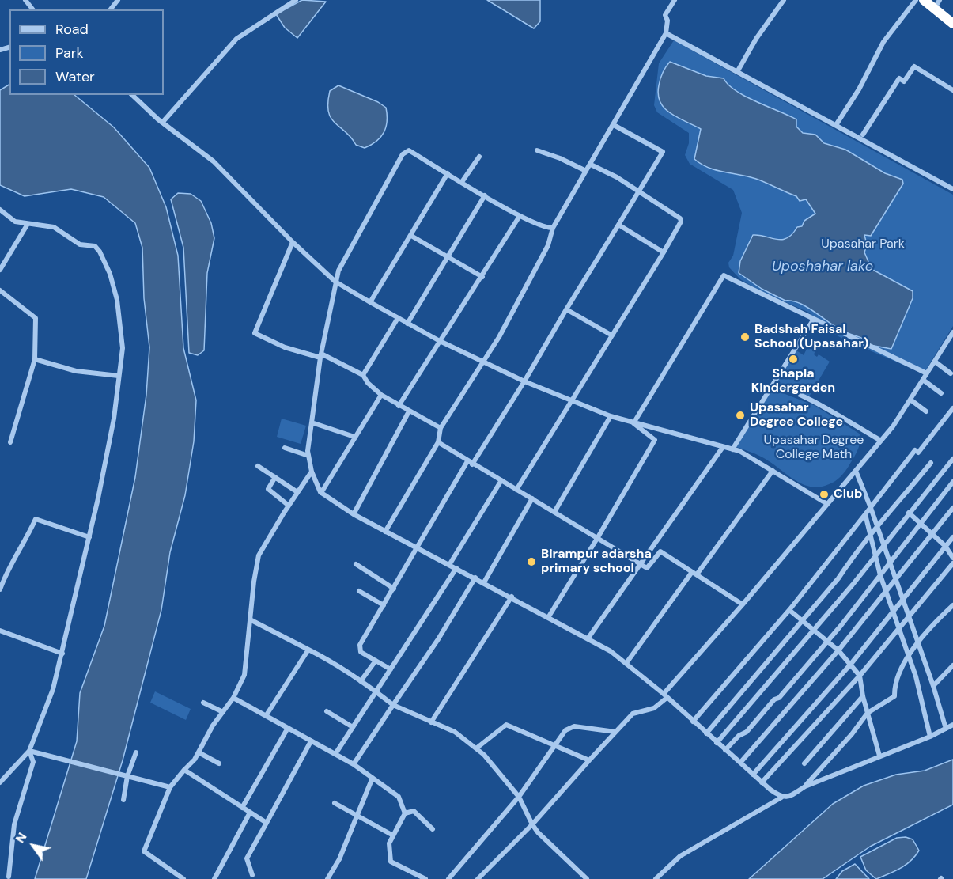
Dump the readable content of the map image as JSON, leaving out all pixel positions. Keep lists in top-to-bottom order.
{
  "water": ["Uposhahar lake"],
  "parks": ["Upasahar Park", "Upasahar Degree College Math"],
  "places": [
    "Badshah Faisal School (Upasahar)",
    "Shapla Kindergarden",
    "Upasahar Degree College",
    "Club",
    "Birampur adarsha primary school"
  ],
  "legend": ["Road", "Park", "Water"],
  "north": "top left"
}
